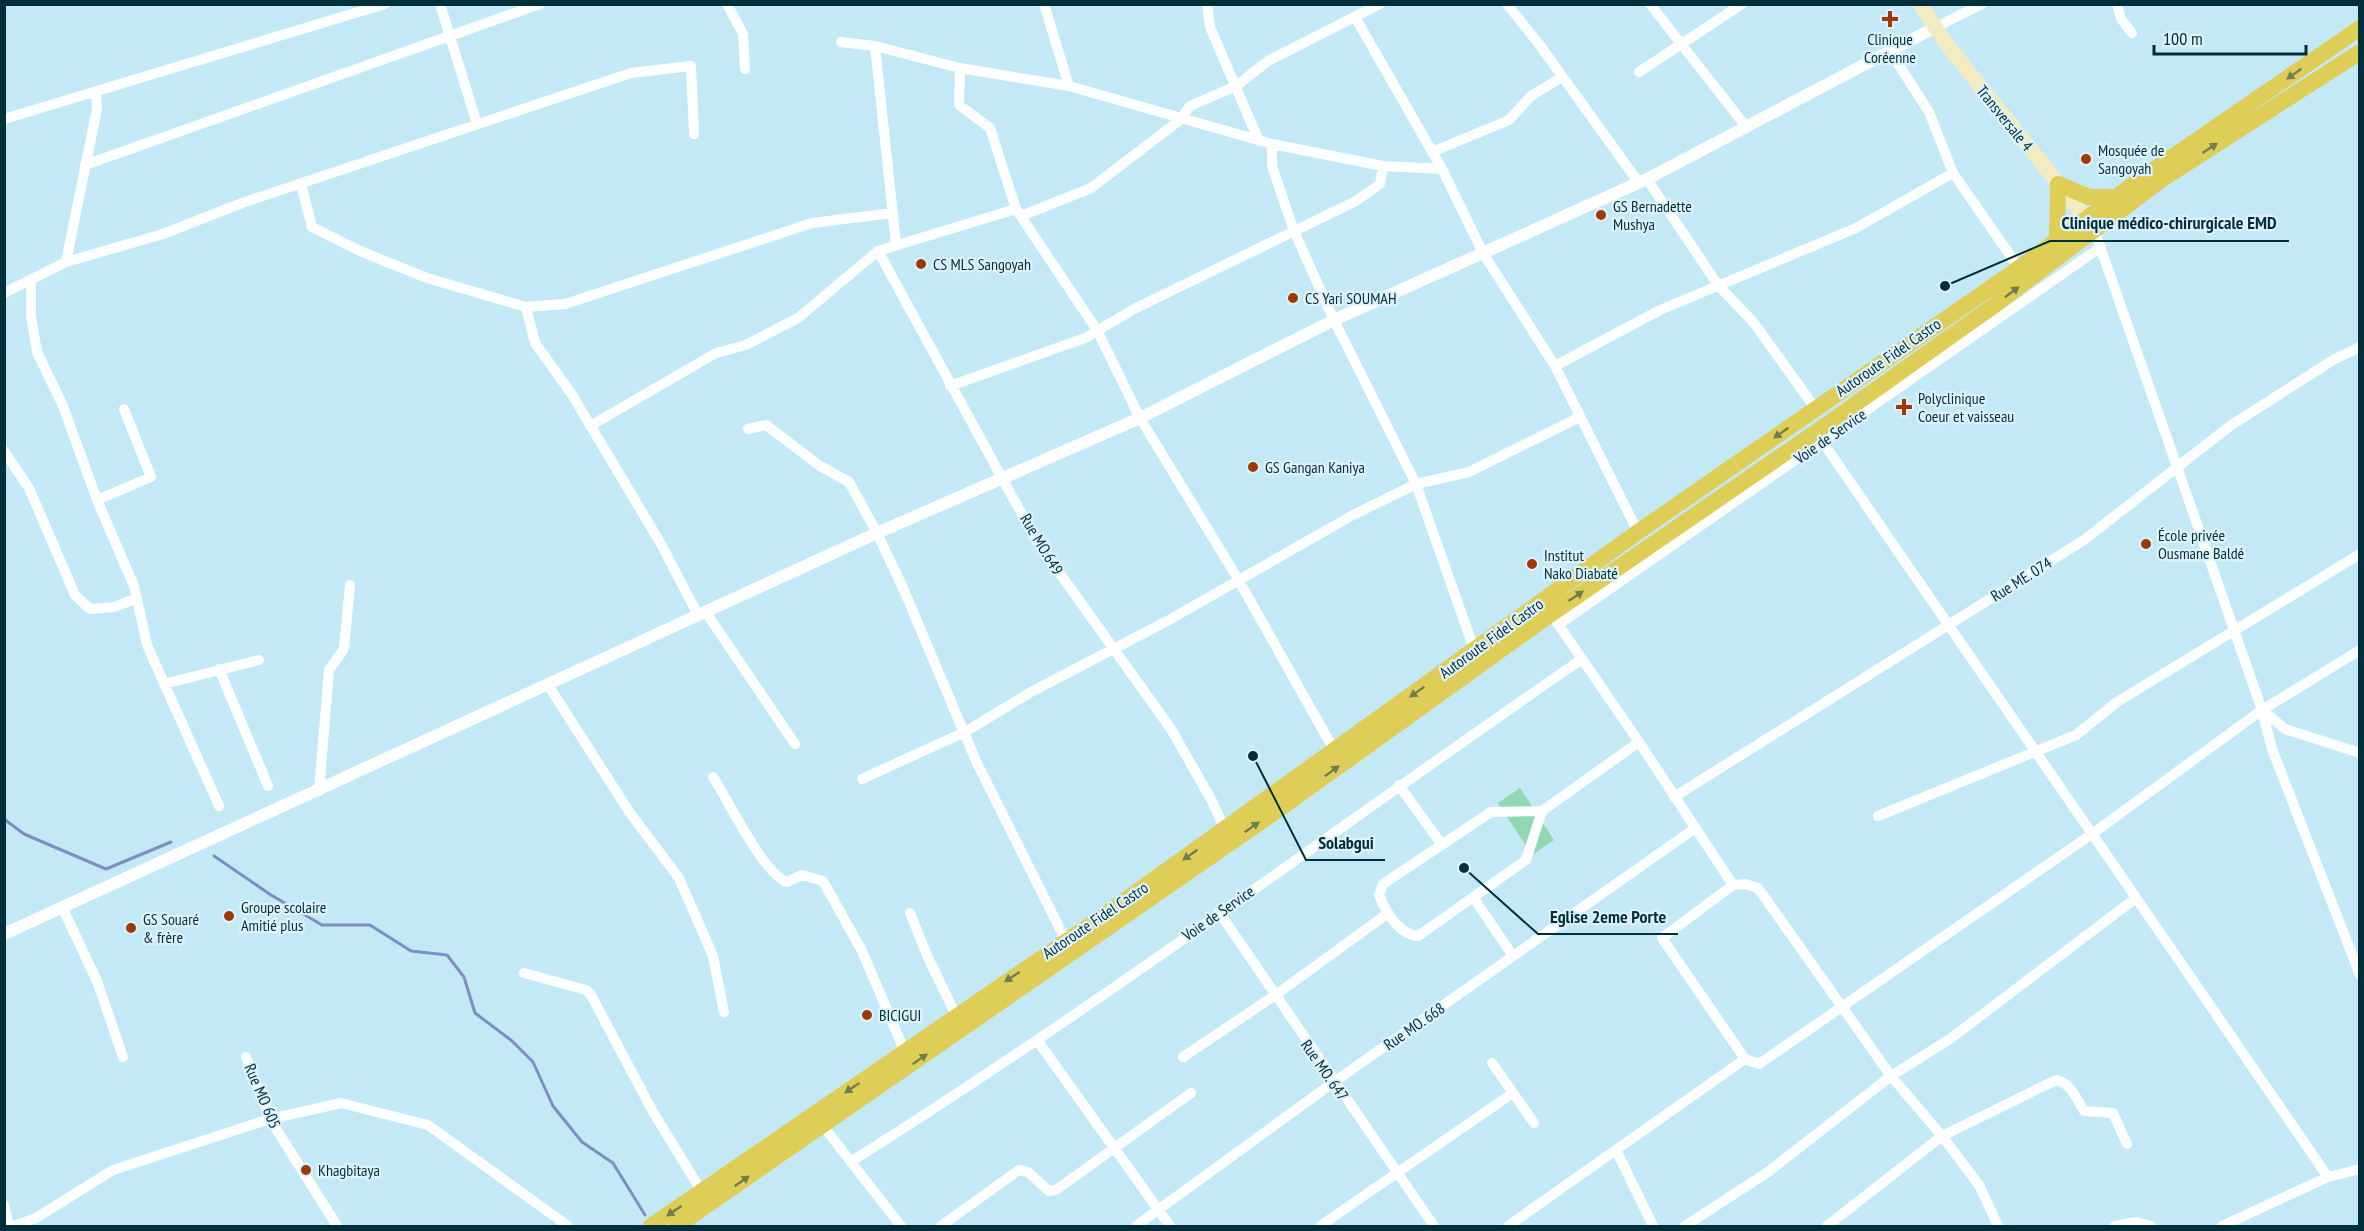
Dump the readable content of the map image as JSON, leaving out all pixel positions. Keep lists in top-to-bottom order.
{
  "streets": {
    "highway": ["Autoroute Fidel Castro"],
    "main road": ["Transversale 4"],
    "street": [
      "Voie de Service",
      "Rue MO.649",
      "Rue ME. 074",
      "Rue MO. 668",
      "Rue MO. 647",
      "Rue MO 605"
    ]
  },
  "crossings": [
    ["Transversale 4", "Autoroute Fidel Castro"],
    ["Autoroute Fidel Castro", "Voie de Service"],
    ["Autoroute Fidel Castro", "Rue MO.649"],
    ["Voie de Service", "Rue MO. 647"],
    ["Rue MO. 668", "Rue MO. 647"]
  ],
  "places": {
    "health": ["Clinique Coréenne", "Polyclinique Coeur et vaisseau"],
    "other": [
      "Mosquée de Sangoyah",
      "GS Bernadette Mushya",
      "CS MLS Sangoyah",
      "Clinique médico-chirurgicale EMD",
      "CS Yari SOUMAH",
      "GS Gangan Kaniya",
      "École privée Ousmane Baldé",
      "Institut Nako Diabaté",
      "Solabgui",
      "Eglise 2eme Porte",
      "Groupe scolaire Amitié plus",
      "GS Souaré & frère",
      "BICIGUI",
      "Khagbitaya"
    ]
  },
  "scale_bar": "100 m"
}
